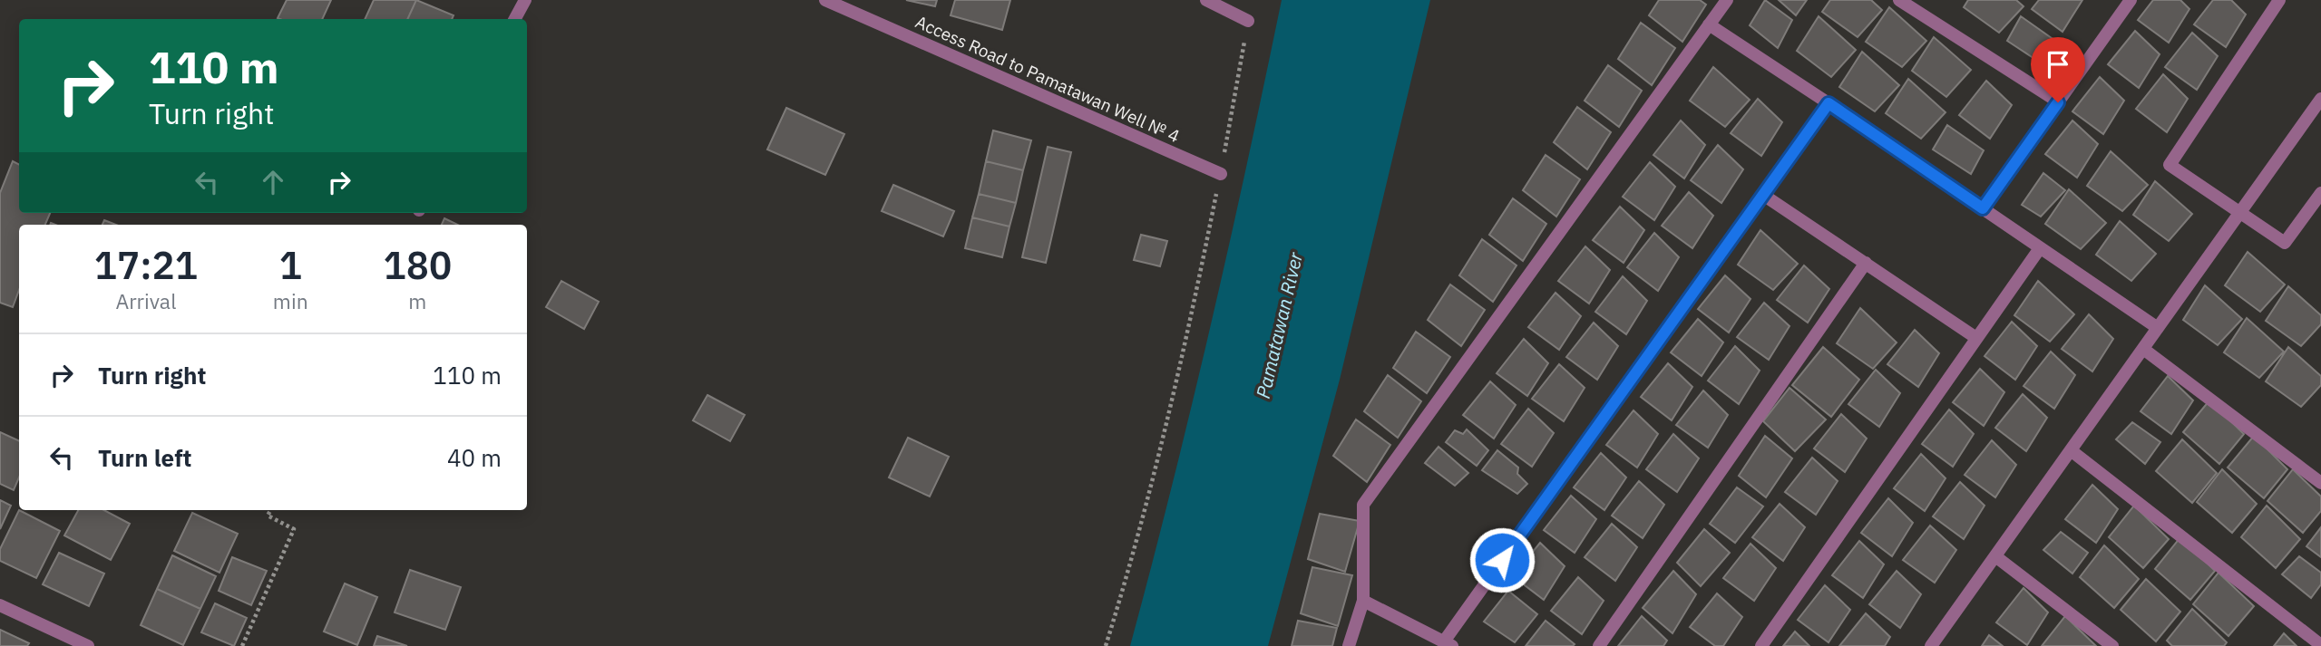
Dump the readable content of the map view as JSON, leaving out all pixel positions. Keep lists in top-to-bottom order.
{
  "streets": {
    "street": ["Access Road to Pamatawan Well № 4"]
  },
  "water": ["Pamatawan River"],
  "page": {
    "turn": ["110 m", "Turn right"],
    "eta": [
      "17:21",
      "Arrival",
      "1",
      "min",
      "180",
      "m"
    ],
    "list": [
      {
        "name": "Turn right",
        "value": "110 m"
      },
      {
        "name": "Turn left",
        "value": "40 m"
      }
    ]
  }
}
